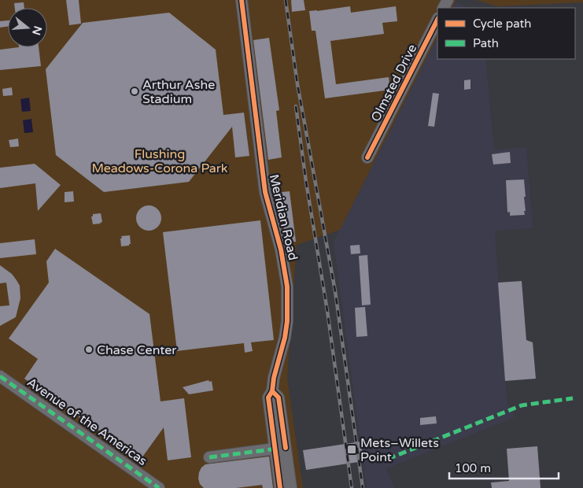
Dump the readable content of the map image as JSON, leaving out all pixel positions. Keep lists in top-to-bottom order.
{
  "streets": {
    "street": ["Olmsted Drive", "Meridian Road", "Avenue of the Americas"]
  },
  "parks": ["Flushing Meadows-Corona Park"],
  "places": {
    "other": ["Arthur Ashe Stadium", "Chase Center"],
    "transit": ["Mets–Willets Point"]
  },
  "legend": ["Cycle path", "Path"],
  "scale_bar": "100 m",
  "north": "right"
}
